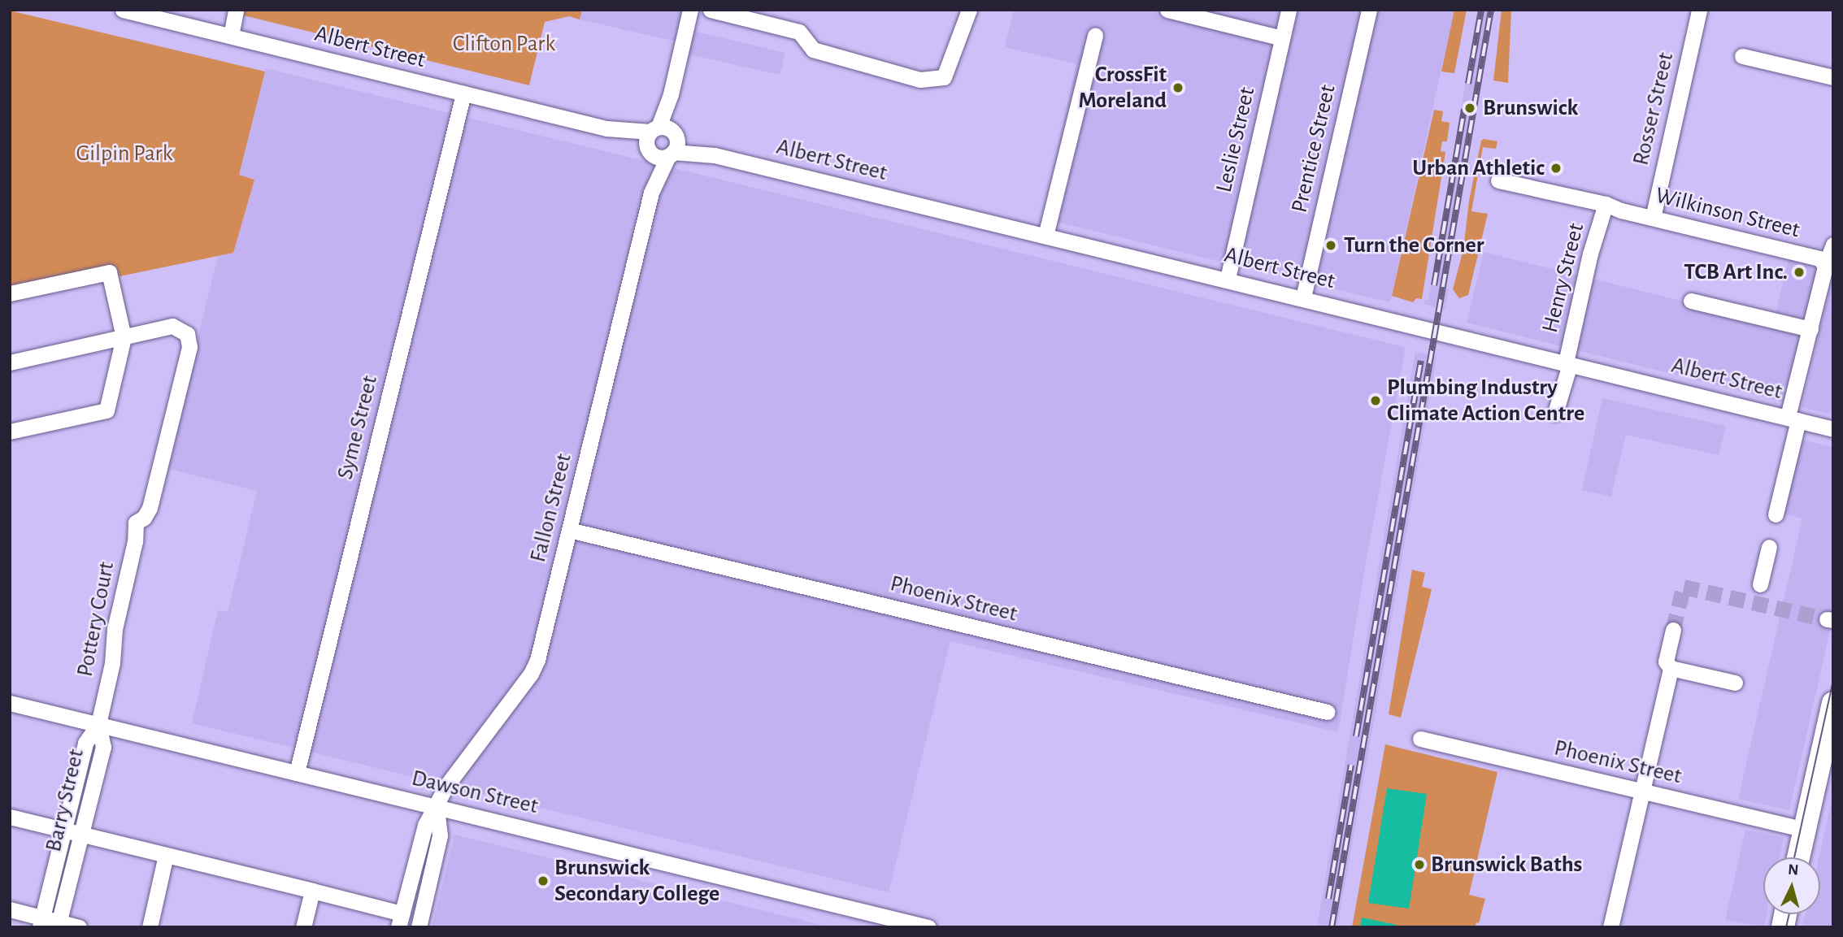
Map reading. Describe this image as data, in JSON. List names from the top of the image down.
{
  "streets": {
    "street": [
      "Albert Street",
      "Rosser Street",
      "Leslie Street",
      "Prentice Street",
      "Wilkinson Street",
      "Henry Street",
      "Syme Street",
      "Fallon Street",
      "Phoenix Street",
      "Pottery Court",
      "Dawson Street",
      "Barry Street"
    ]
  },
  "crossings": [
    ["Albert Street", "Leslie Street"],
    ["Albert Street", "Prentice Street"],
    ["Albert Street", "Henry Street"],
    ["Albert Street", "Syme Street"],
    ["Albert Street", "Fallon Street"],
    ["Rosser Street", "Wilkinson Street"],
    ["Wilkinson Street", "Henry Street"],
    ["Syme Street", "Dawson Street"],
    ["Fallon Street", "Phoenix Street"],
    ["Fallon Street", "Dawson Street"],
    ["Pottery Court", "Dawson Street"],
    ["Pottery Court", "Barry Street"],
    ["Dawson Street", "Barry Street"]
  ],
  "parks": ["Clifton Park", "Gilpin Park"],
  "places": [
    "CrossFit Moreland",
    "Brunswick",
    "Urban Athletic",
    "Turn the Corner",
    "TCB Art Inc.",
    "Plumbing Industry Climate Action Centre",
    "Brunswick Baths",
    "Brunswick Secondary College"
  ],
  "north": "top"
}
